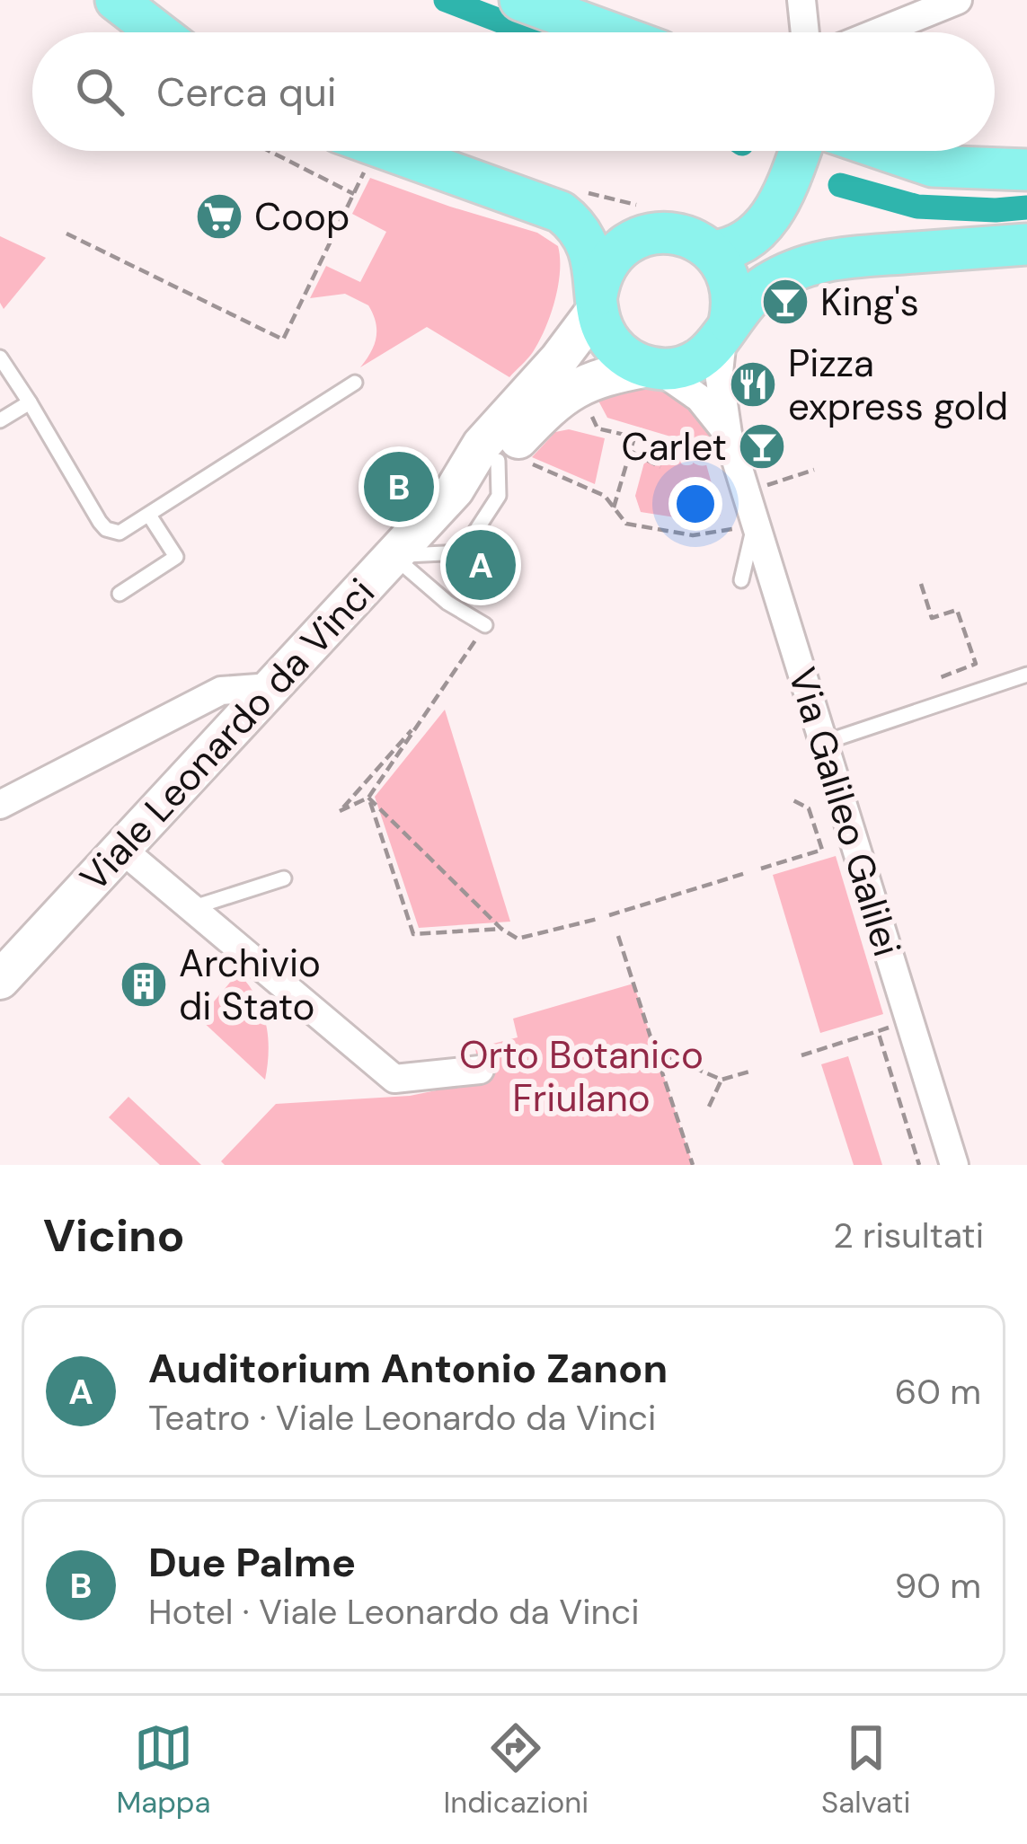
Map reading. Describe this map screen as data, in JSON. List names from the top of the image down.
{
  "streets": {
    "main road": ["Viale Leonardo da Vinci"],
    "street": ["Via Galileo Galilei"]
  },
  "parks": ["Orto Botanico Friulano"],
  "places": {
    "supermarket": ["Coop"],
    "bar": ["King's", "Carlet"],
    "restaurant": ["Pizza express gold"],
    "building": ["Archivio di Stato"]
  },
  "page": {
    "search": "Cerca qui",
    "pins": ["B", "A"],
    "heading": ["Vicino", "2 risultati"],
    "list": [
      {
        "mark": "A",
        "name": "Auditorium Antonio Zanon",
        "note": "Teatro · Viale Leonardo da Vinci",
        "value": "60 m"
      },
      {
        "mark": "B",
        "name": "Due Palme",
        "note": "Hotel · Viale Leonardo da Vinci",
        "value": "90 m"
      }
    ],
    "nav": ["Mappa", "Indicazioni", "Salvati"]
  }
}
